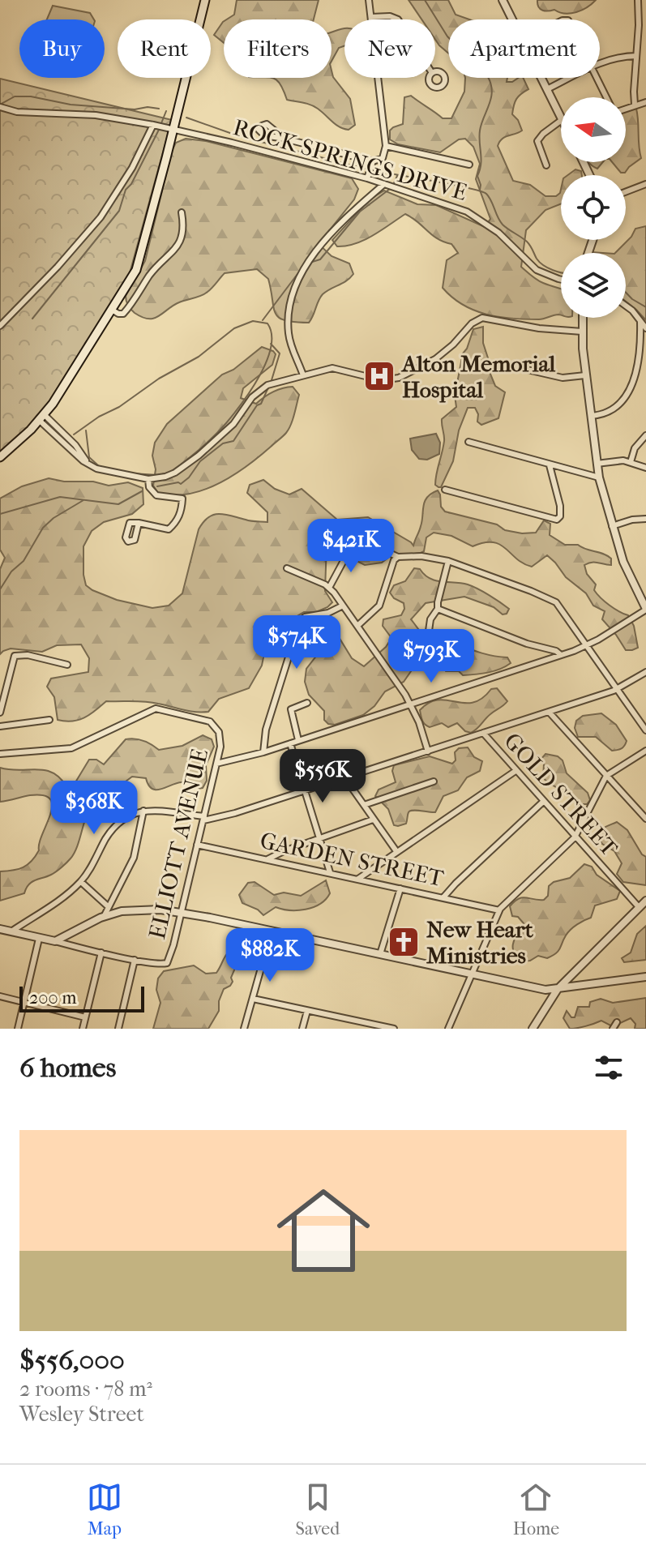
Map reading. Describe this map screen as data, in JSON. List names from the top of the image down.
{
  "streets": {
    "street": [
      "ROCK SPRINGS DRIVE",
      "GOLD STREET",
      "ELLIOTT AVENUE",
      "GARDEN STREET"
    ]
  },
  "crossings": [
    ["ELLIOTT AVENUE", "GARDEN STREET"]
  ],
  "places": {
    "hospital": ["Alton Memorial Hospital"],
    "church": ["New Heart Ministries"]
  },
  "scale_bar": "200 m",
  "north": "left",
  "page": {
    "chip": [
      "Buy",
      "Rent",
      "Filters",
      "New",
      "Apartment"
    ],
    "price": [
      "$421K",
      "$574K",
      "$793K",
      "$556K",
      "$368K",
      "$882K"
    ],
    "scale": "200 m",
    "heading": "6 homes",
    "list": [
      {
        "name": "$556,000",
        "note": "2 rooms · 78 m² · Wesley Street"
      }
    ],
    "tabs": ["Map", "Saved", "Home"]
  }
}
